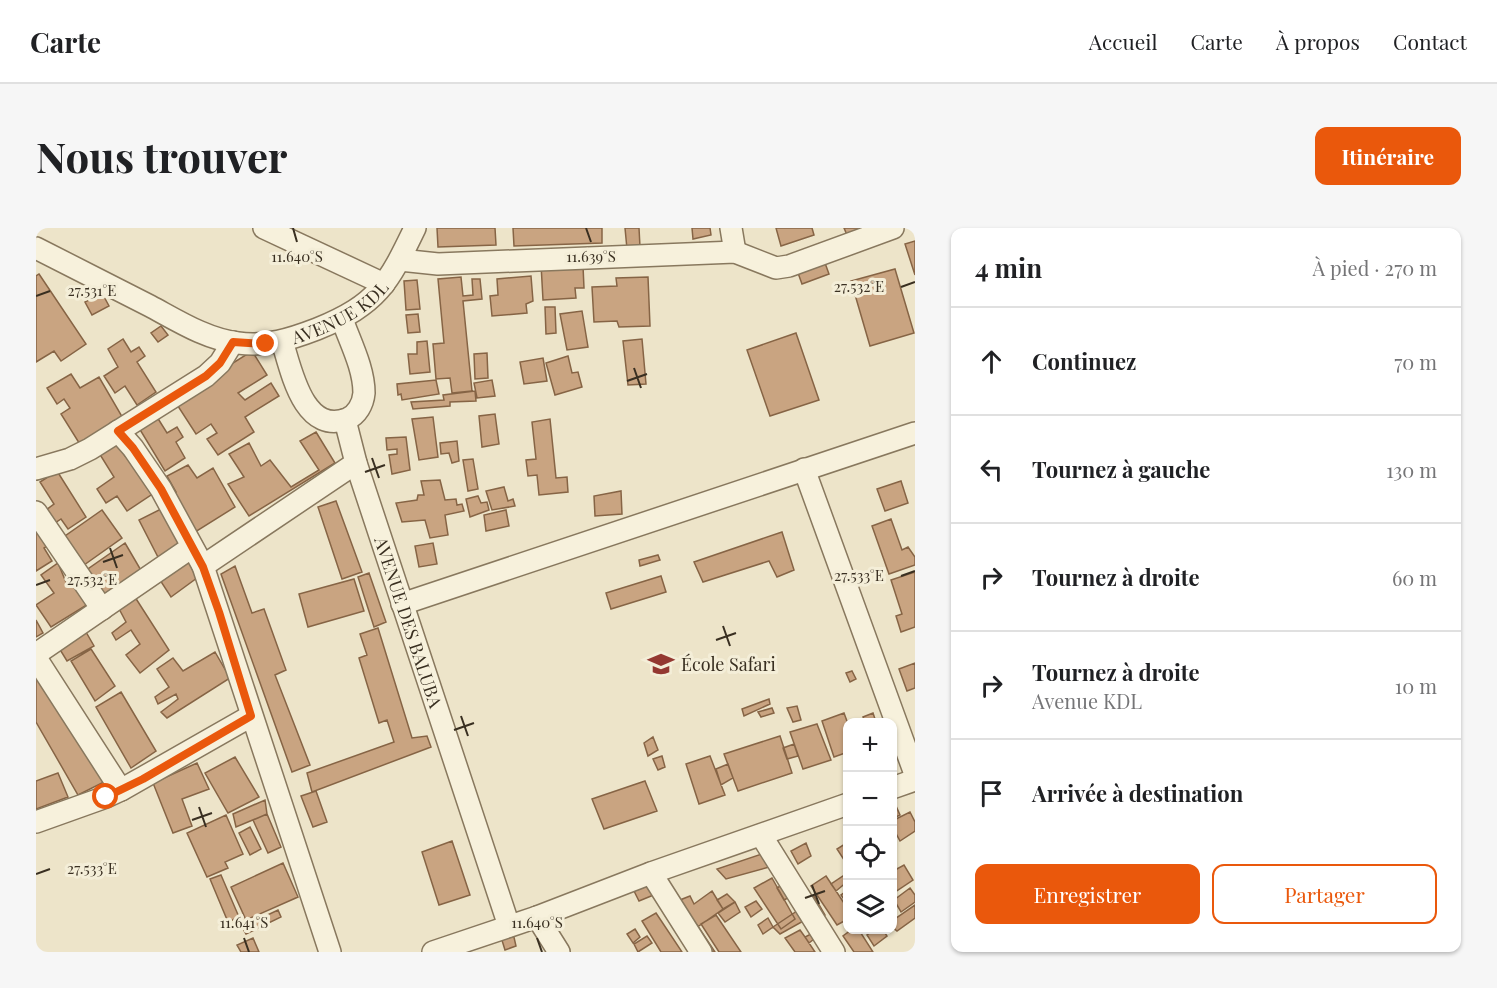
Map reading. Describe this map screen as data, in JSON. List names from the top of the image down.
{
  "streets": {
    "street": ["AVENUE KDL", "AVENUE DES BALUBA"]
  },
  "places": {
    "school or university": ["École Safari"]
  },
  "page": {
    "header": "Carte",
    "nav": [
      "Accueil",
      "Carte",
      "À propos",
      "Contact"
    ],
    "buttons": [
      "Itinéraire",
      ["Enregistrer", "Partager"]
    ],
    "title": "Nous trouver",
    "heading": ["4 min", "À pied · 270 m"],
    "list": [
      ["Continuez", "70 m"],
      ["Tournez à gauche", "130 m"],
      ["Tournez à droite", "60 m"],
      ["Tournez à droite", "Avenue KDL", "10 m"],
      "Arrivée à destination"
    ],
    "map_buttons": ["+", "−"]
  },
  "coordinates": [
    "11.640°S",
    "11.639°S",
    "27.532°E",
    "27.531°E",
    "27.533°E",
    "11.641°S"
  ]
}
